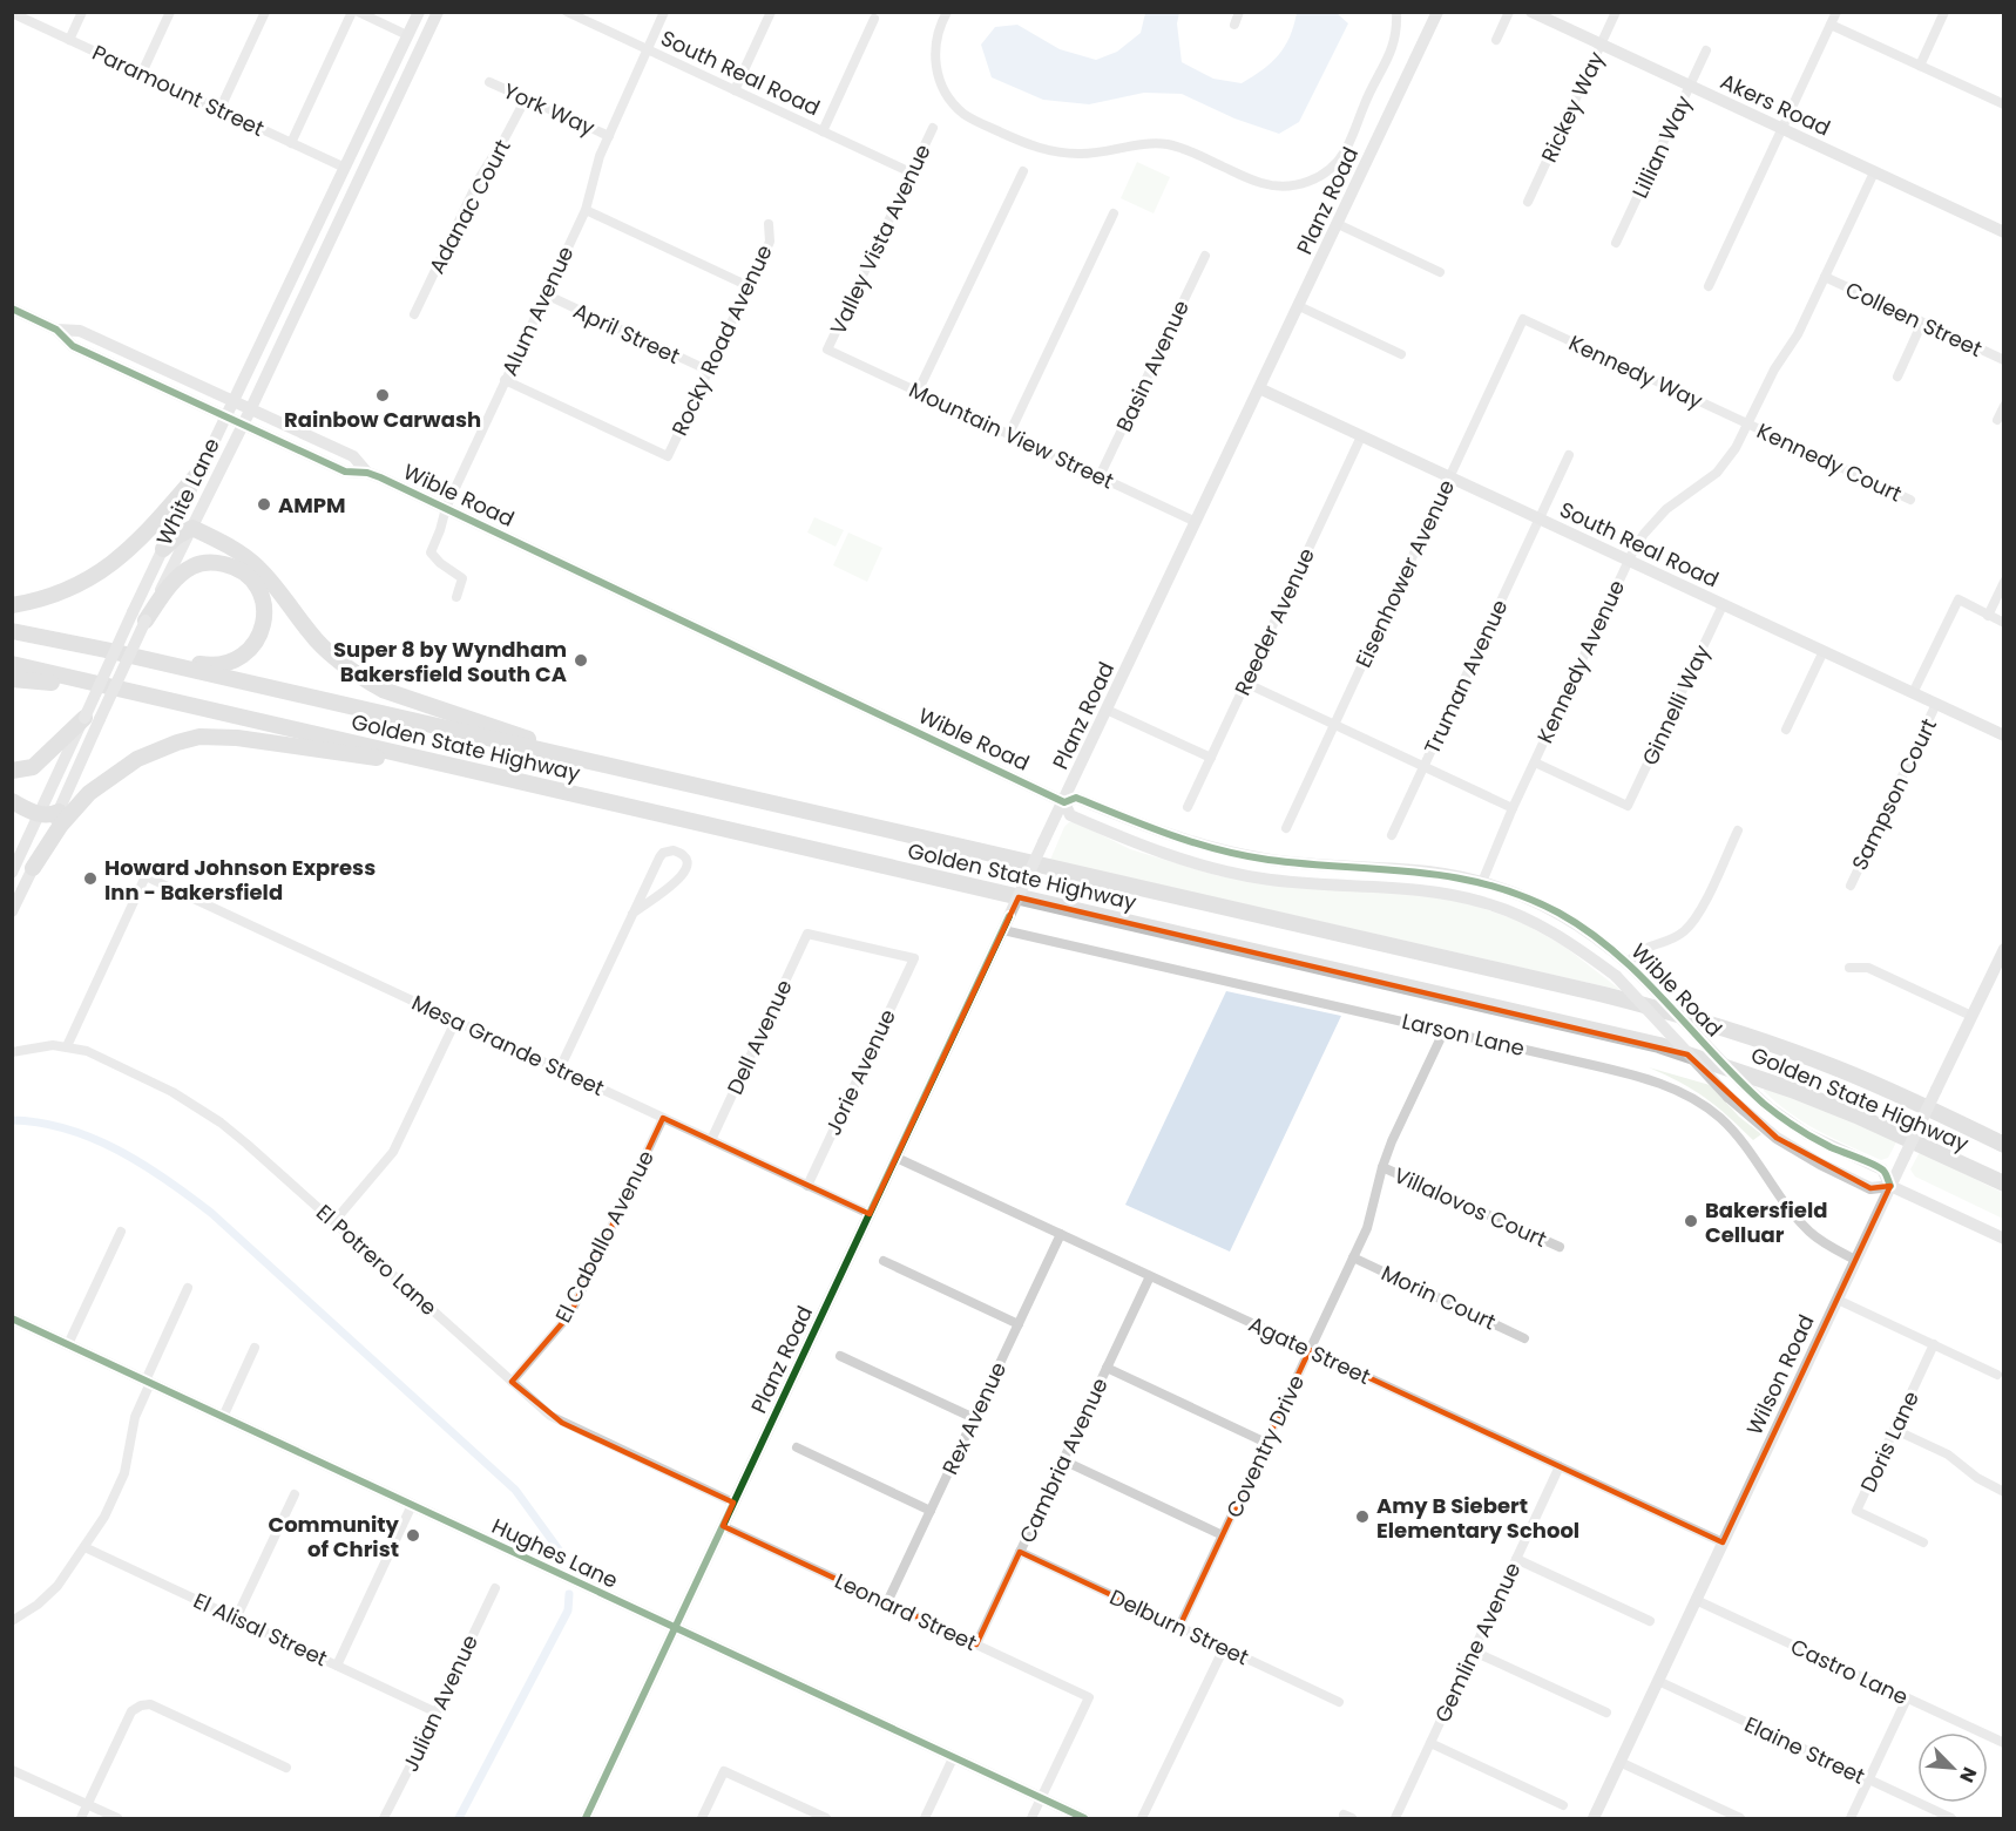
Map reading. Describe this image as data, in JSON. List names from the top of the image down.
{
  "streets": {
    "highway": ["Golden State Highway"],
    "street": [
      "South Real Road",
      "Paramount Street",
      "Akers Road",
      "Rickey Way",
      "York Way",
      "Lillian Way",
      "Planz Road",
      "Adanac Court",
      "Valley Vista Avenue",
      "Alum Avenue",
      "Colleen Street",
      "April Street",
      "Rocky Road Avenue",
      "Basin Avenue",
      "Kennedy Way",
      "Mountain View Street",
      "Kennedy Court",
      "White Lane",
      "Wible Road",
      "Eisenhower Avenue",
      "Reeder Avenue",
      "Kennedy Avenue",
      "Truman Avenue",
      "Ginnelli Way",
      "Sampson Court",
      "Larson Lane",
      "Dell Avenue",
      "Mesa Grande Street",
      "Jorie Avenue",
      "Villalovos Court",
      "El Caballo Avenue",
      "El Potrero Lane",
      "Morin Court",
      "Agate Street",
      "Wilson Road",
      "Rex Avenue",
      "Doris Lane",
      "Coventry Drive",
      "Cambria Avenue",
      "Hughes Lane",
      "Leonard Street",
      "Delburn Street",
      "El Alisal Street",
      "Gemline Avenue",
      "Castro Lane",
      "Julian Avenue",
      "Elaine Street"
    ]
  },
  "crossings": [
    ["South Real Road", "Planz Road"],
    ["South Real Road", "Valley Vista Avenue"],
    ["South Real Road", "Alum Avenue"],
    ["South Real Road", "Eisenhower Avenue"],
    ["South Real Road", "Reeder Avenue"],
    ["South Real Road", "Kennedy Avenue"],
    ["South Real Road", "Truman Avenue"],
    ["South Real Road", "Ginnelli Way"],
    ["South Real Road", "Sampson Court"],
    ["Paramount Street", "White Lane"],
    ["Akers Road", "Rickey Way"],
    ["Akers Road", "Lillian Way"],
    ["Akers Road", "Kennedy Avenue"],
    ["York Way", "Adanac Court"],
    ["York Way", "Alum Avenue"],
    ["Planz Road", "Mountain View Street"],
    ["Planz Road", "Wible Road"],
    ["Planz Road", "Larson Lane"],
    ["Planz Road", "Mesa Grande Street"],
    ["Planz Road", "El Potrero Lane"],
    ["Planz Road", "Agate Street"],
    ["Planz Road", "Hughes Lane"],
    ["Planz Road", "Leonard Street"],
    ["Valley Vista Avenue", "Mountain View Street"],
    ["Alum Avenue", "April Street"],
    ["Alum Avenue", "Rocky Road Avenue"],
    ["Alum Avenue", "Wible Road"],
    ["Colleen Street", "Kennedy Avenue"],
    ["April Street", "Rocky Road Avenue"],
    ["Basin Avenue", "Mountain View Street"],
    ["Kennedy Way", "Kennedy Court"],
    ["Kennedy Way", "Eisenhower Avenue"],
    ["Kennedy Way", "Kennedy Avenue"],
    ["Kennedy Court", "Kennedy Avenue"],
    ["White Lane", "Wible Road"],
    ["Wible Road", "Kennedy Avenue"],
    ["Wible Road", "Wilson Road"],
    ["Kennedy Avenue", "Ginnelli Way"],
    ["Larson Lane", "Wilson Road"],
    ["Larson Lane", "Coventry Drive"],
    ["Dell Avenue", "Mesa Grande Street"],
    ["Dell Avenue", "Jorie Avenue"],
    ["Mesa Grande Street", "Jorie Avenue"],
    ["Mesa Grande Street", "El Caballo Avenue"],
    ["Mesa Grande Street", "El Potrero Lane"],
    ["Villalovos Court", "Coventry Drive"],
    ["El Caballo Avenue", "El Potrero Lane"],
    ["Morin Court", "Coventry Drive"],
    ["Agate Street", "Wilson Road"],
    ["Agate Street", "Rex Avenue"],
    ["Agate Street", "Coventry Drive"],
    ["Agate Street", "Cambria Avenue"],
    ["Agate Street", "Gemline Avenue"],
    ["Wilson Road", "Castro Lane"],
    ["Wilson Road", "Elaine Street"],
    ["Rex Avenue", "Leonard Street"],
    ["Coventry Drive", "Delburn Street"],
    ["Cambria Avenue", "Leonard Street"],
    ["Cambria Avenue", "Delburn Street"],
    ["Hughes Lane", "Leonard Street"],
    ["El Alisal Street", "Julian Avenue"]
  ],
  "places": [
    "Rainbow Carwash",
    "AMPM",
    "Super 8 by Wyndham Bakersfield South CA",
    "Howard Johnson Express Inn - Bakersfield",
    "Bakersfield Celluar",
    "Amy B Siebert Elementary School",
    "Community of Christ"
  ],
  "north": "bottom right"
}
